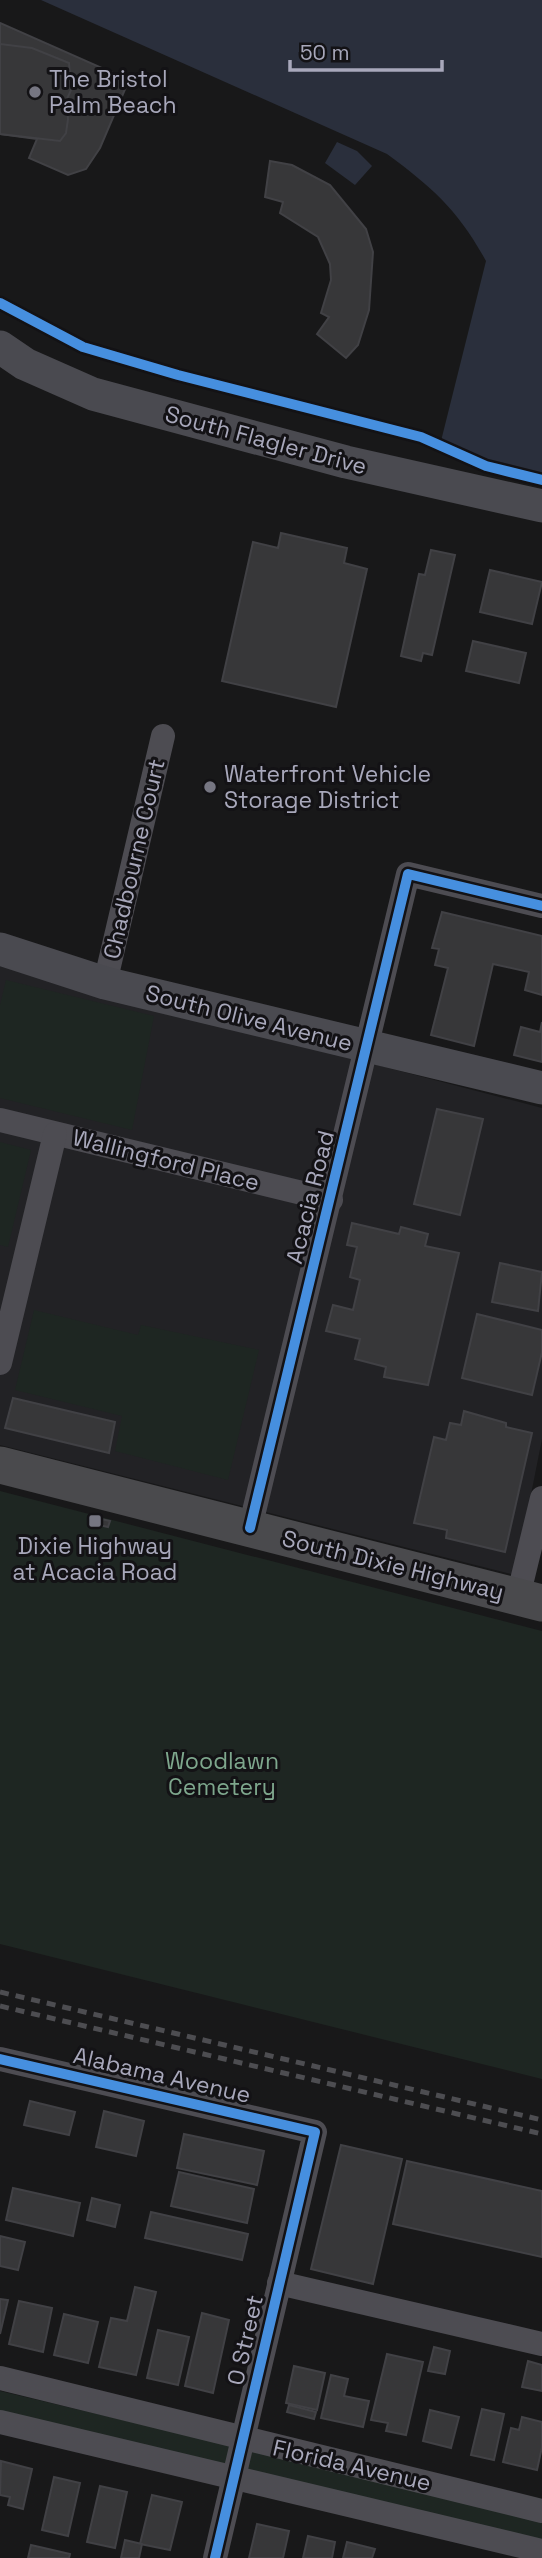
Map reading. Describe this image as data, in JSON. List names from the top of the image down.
{
  "streets": {
    "main road": ["South Dixie Highway"],
    "street": [
      "South Flagler Drive",
      "Chadbourne Court",
      "South Olive Avenue",
      "Wallingford Place",
      "Acacia Road",
      "Alabama Avenue",
      "O Street",
      "Florida Avenue"
    ]
  },
  "crossings": [
    ["Chadbourne Court", "South Olive Avenue"],
    ["South Olive Avenue", "Acacia Road"],
    ["Wallingford Place", "Acacia Road"],
    ["Acacia Road", "South Dixie Highway"],
    ["Alabama Avenue", "O Street"],
    ["O Street", "Florida Avenue"]
  ],
  "parks": ["Woodlawn Cemetery"],
  "places": {
    "other": ["The Bristol Palm Beach", "Waterfront Vehicle Storage District"],
    "transit": ["Dixie Highway at Acacia Road"]
  },
  "scale_bar": "50 m"
}
